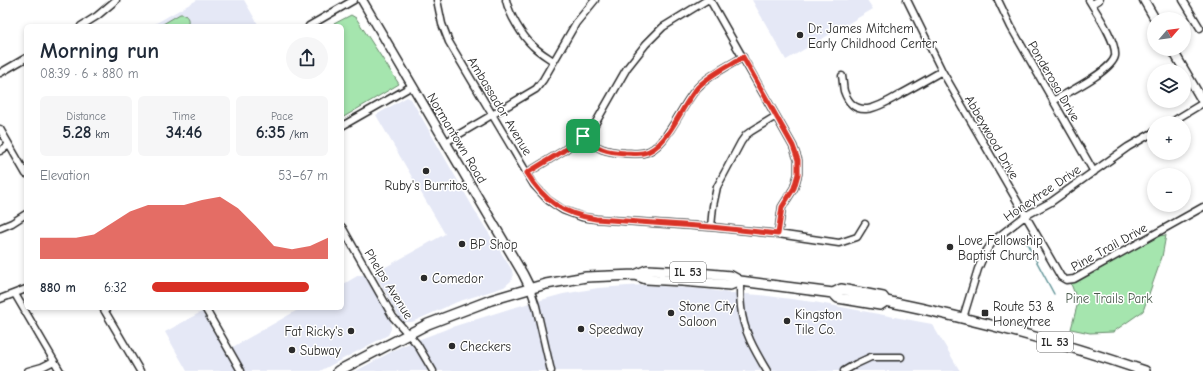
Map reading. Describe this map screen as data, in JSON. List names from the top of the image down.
{
  "streets": {
    "main road": ["Normantown Road", "IL 53"],
    "street": [
      "Ponderosa Drive",
      "Ambassador Avenue",
      "Abbeywood Drive",
      "Honeytree Drive",
      "Pine Trail Drive",
      "Phelps Avenue"
    ]
  },
  "crossings": [
    ["Ponderosa Drive", "Honeytree Drive"],
    ["Abbeywood Drive", "Honeytree Drive"],
    ["Abbeywood Drive", "Pine Trail Drive"],
    ["Normantown Road", "IL 53"],
    ["Honeytree Drive", "IL 53"],
    ["IL 53", "Phelps Avenue"]
  ],
  "parks": ["Pine Trails Park"],
  "places": {
    "other": [
      "Dr. James Mitchem Early Childhood Center",
      "Ruby's Burritos",
      "BP Shop",
      "Love Fellowship Baptist Church",
      "Comedor",
      "Stone City Saloon",
      "Kingston Tile Co.",
      "Speedway",
      "Fat Ricky's",
      "Checkers",
      "Subway"
    ],
    "transit": ["Route 53 & Honeytree"]
  },
  "north": "top right",
  "page": {
    "map_buttons": ["+", "−"],
    "heading": ["Morning run", "08:39 · 6 × 880 m"],
    "stats": [
      ["Distance", "5.28 km"],
      ["Time", "34:46"],
      ["Pace", "6:35 /km"]
    ],
    "chart": ["Elevation", "53–67 m"],
    "list": [
      {
        "name": "880 m",
        "note": "6:32"
      }
    ]
  }
}
